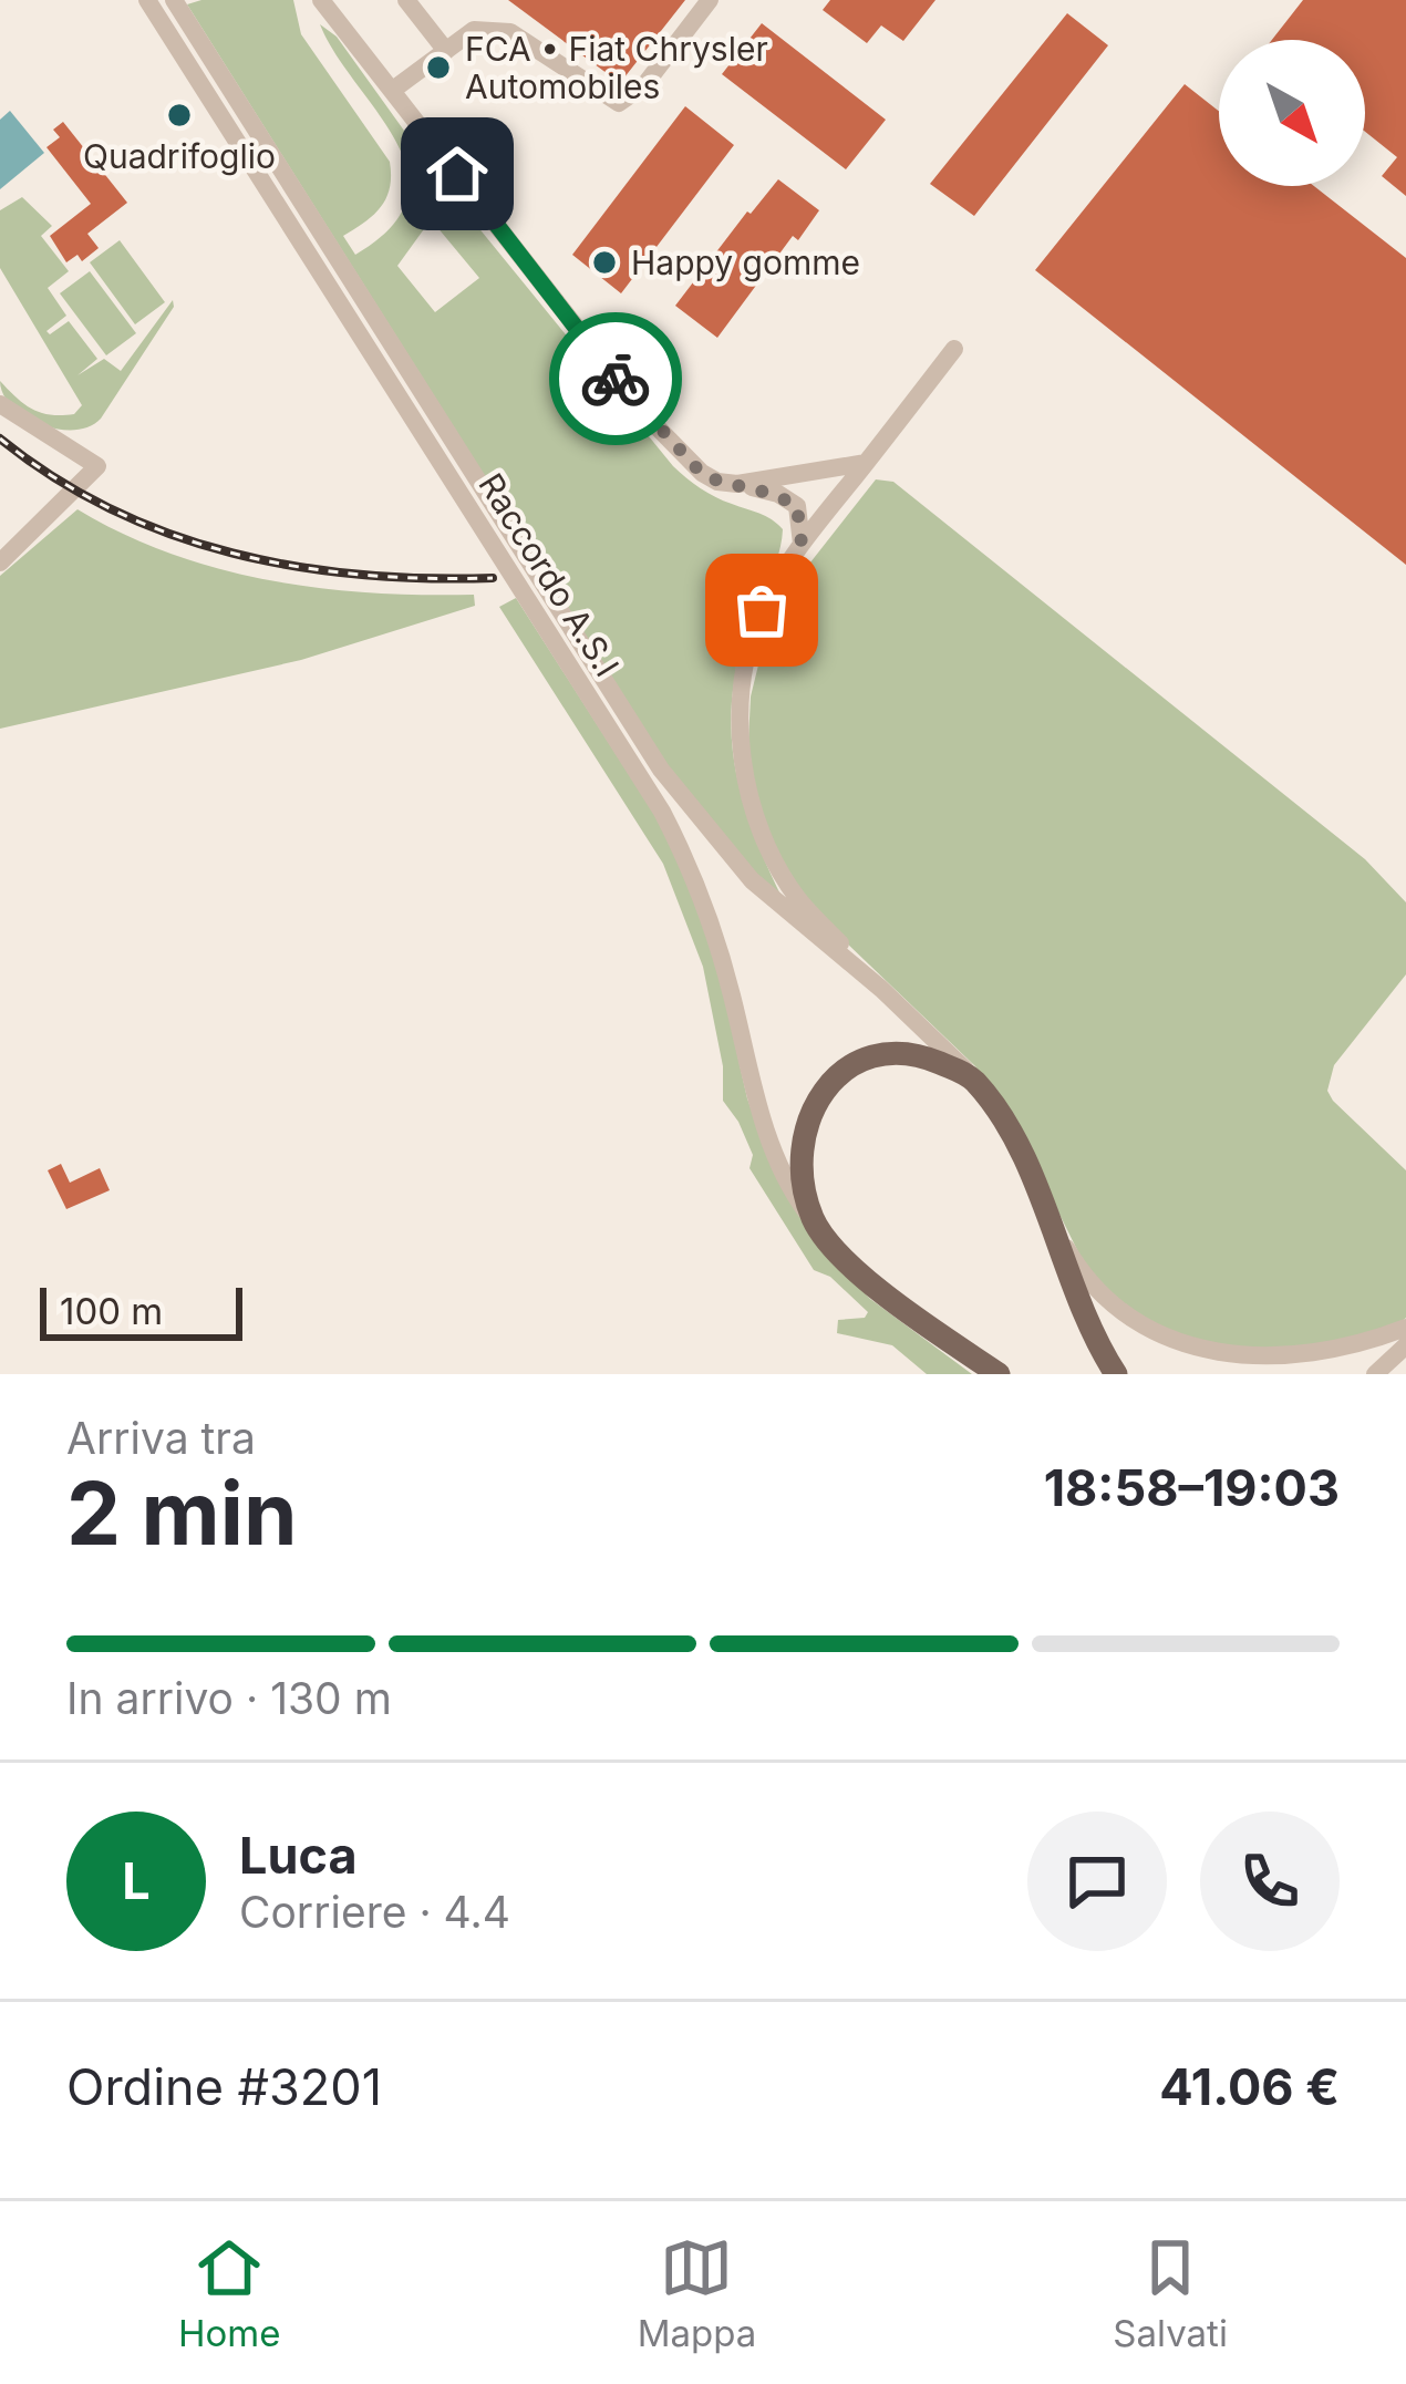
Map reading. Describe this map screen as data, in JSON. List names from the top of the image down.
{
  "streets": {
    "street": ["Raccordo A.S.I"]
  },
  "places": ["FCA • Fiat Chrysler Automobiles", "Quadrifoglio", "Happy gomme"],
  "scale_bar": "100 m",
  "north": "bottom right",
  "page": {
    "scale": "100 m",
    "heading": ["2 min", "Arriva tra", "18:58–19:03"],
    "panel": [
      "Luca",
      "Corriere · 4.4",
      "Ordine #3201",
      "41.06 €"
    ],
    "bar": "In arrivo · 130 m",
    "round": "L",
    "tabs": ["Home", "Mappa", "Salvati"]
  }
}
